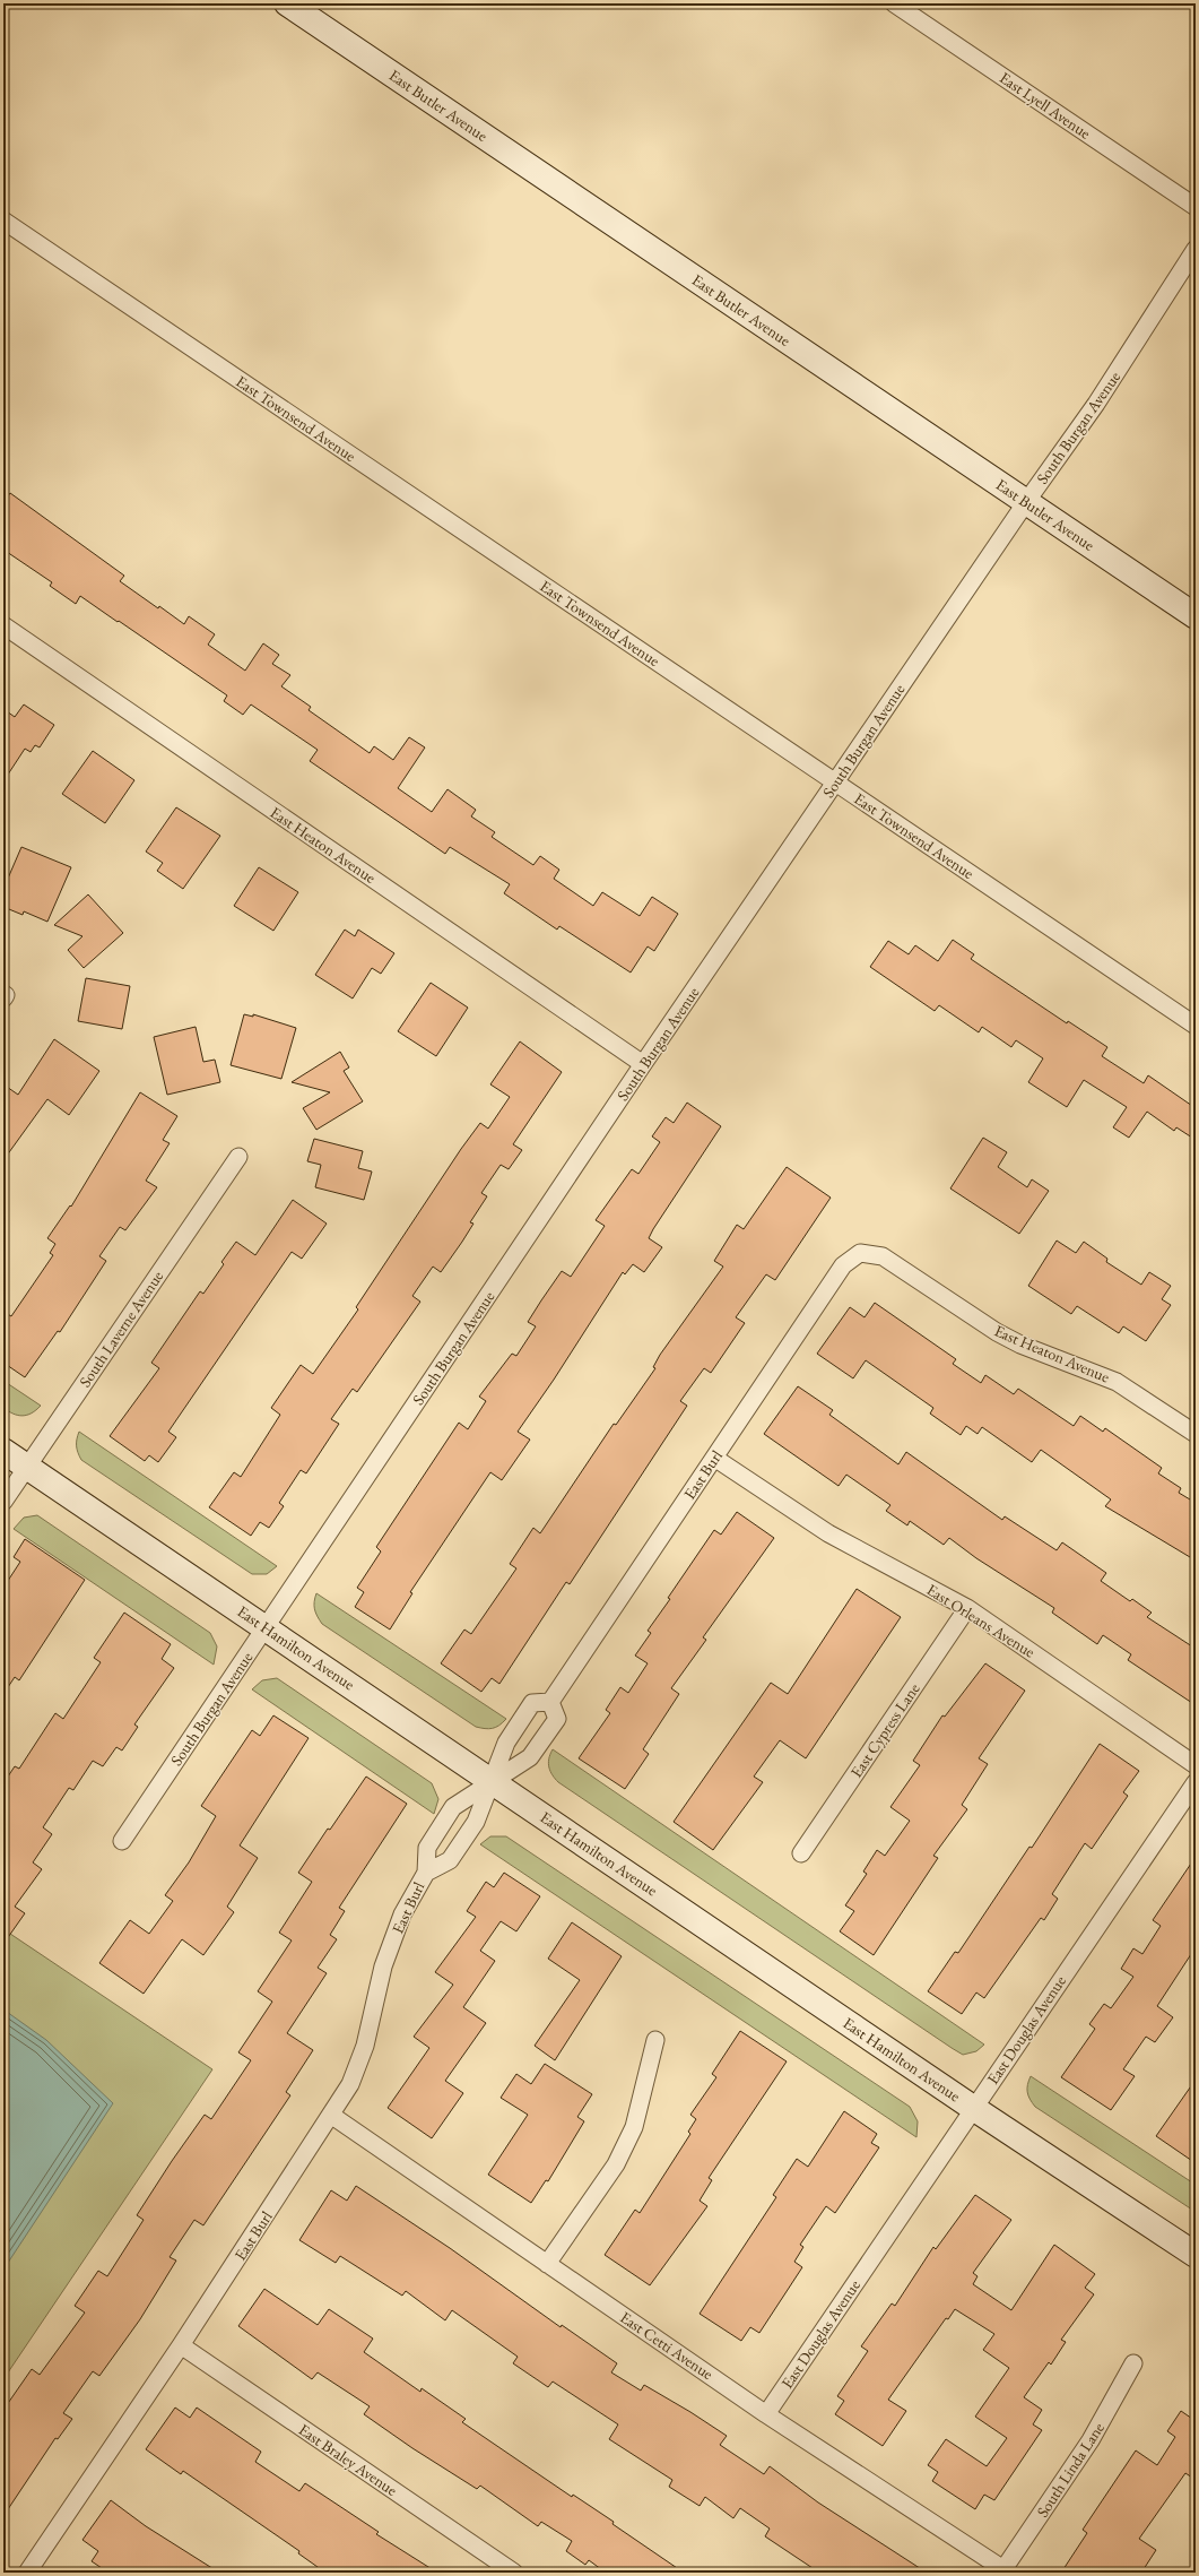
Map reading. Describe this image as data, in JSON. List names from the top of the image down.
{
  "streets": {
    "street": [
      "East Butler Avenue",
      "East Lyell Avenue",
      "East Townsend Avenue",
      "South Burgan Avenue",
      "East Heaton Avenue",
      "South Laverne Avenue",
      "East Burl",
      "East Orleans Avenue",
      "East Hamilton Avenue",
      "East Cypress Lane",
      "East Douglas Avenue",
      "East Cetti Avenue",
      "East Braley Avenue",
      "South Linda Lane"
    ]
  },
  "crossings": [
    ["East Butler Avenue", "South Burgan Avenue"],
    ["East Townsend Avenue", "South Burgan Avenue"],
    ["South Burgan Avenue", "East Heaton Avenue"],
    ["South Burgan Avenue", "East Hamilton Avenue"],
    ["East Heaton Avenue", "East Burl"],
    ["South Laverne Avenue", "East Hamilton Avenue"],
    ["East Burl", "East Orleans Avenue"],
    ["East Burl", "East Hamilton Avenue"],
    ["East Burl", "East Cetti Avenue"],
    ["East Burl", "East Braley Avenue"],
    ["East Orleans Avenue", "East Cypress Lane"],
    ["East Hamilton Avenue", "East Douglas Avenue"],
    ["East Douglas Avenue", "East Cetti Avenue"],
    ["East Cetti Avenue", "South Linda Lane"]
  ]
}
